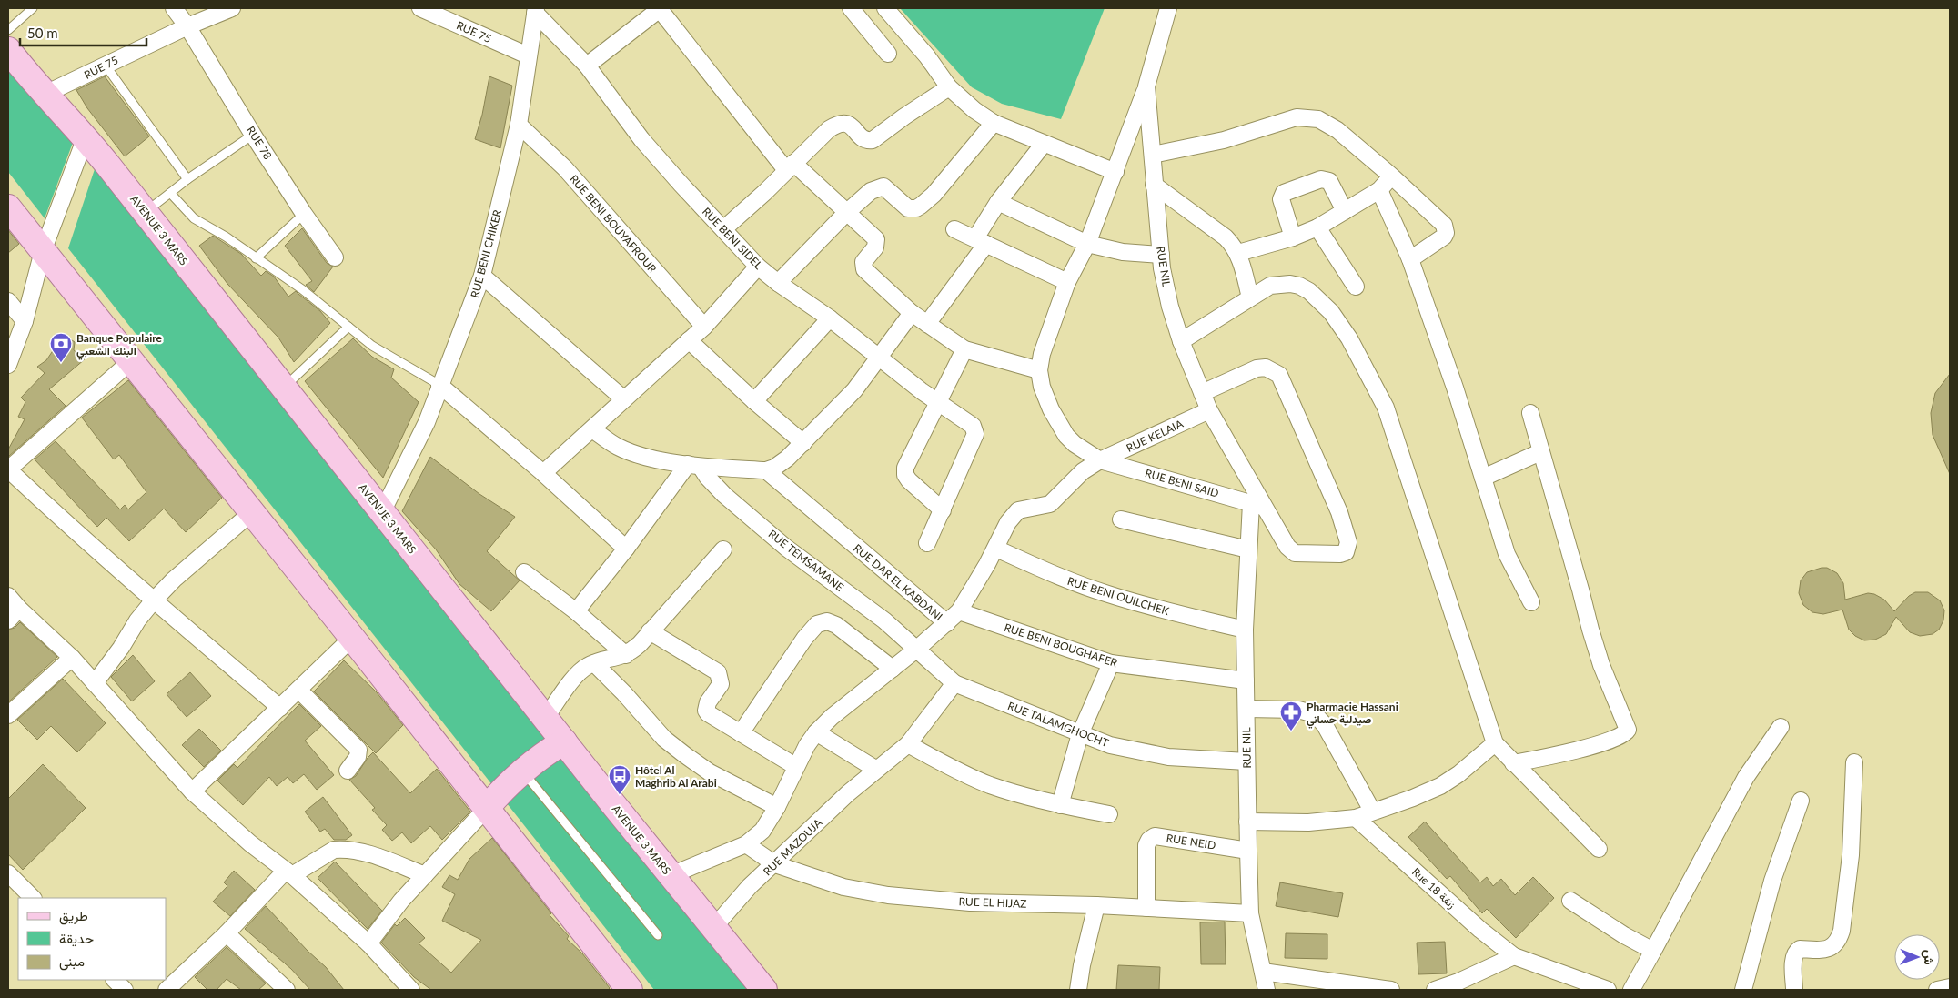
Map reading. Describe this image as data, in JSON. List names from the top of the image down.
{
  "streets": {
    "main road": ["AVENUE 3 MARS"],
    "street": [
      "RUE 75",
      "RUE 78",
      "RUE BENI BOUYAFROUR",
      "RUE BENI SIDEL",
      "RUE BENI CHIKER",
      "RUE NIL",
      "RUE KELAIA",
      "RUE BENI SAID",
      "RUE TEMSAMANE",
      "RUE DAR EL KABDANI",
      "RUE BENI OUILCHEK",
      "RUE BENI BOUGHAFER",
      "RUE TALAMGHOCHT",
      "RUE NEID",
      "RUE MAZOUJA",
      "Rue 18 زنقة",
      "RUE EL HIJAZ"
    ]
  },
  "crossings": [
    ["RUE 75", "RUE 78"],
    ["RUE 75", "AVENUE 3 MARS"],
    ["RUE 75", "RUE BENI CHIKER"],
    ["RUE BENI BOUYAFROUR", "RUE BENI CHIKER"],
    ["AVENUE 3 MARS", "RUE BENI CHIKER"],
    ["AVENUE 3 MARS", "RUE KELAIA"],
    ["AVENUE 3 MARS", "RUE MAZOUJA"],
    ["RUE BENI SIDEL", "RUE BENI CHIKER"],
    ["RUE NIL", "RUE KELAIA"],
    ["RUE NIL", "RUE BENI SAID"],
    ["RUE NIL", "RUE BENI OUILCHEK"],
    ["RUE NIL", "RUE BENI BOUGHAFER"],
    ["RUE NIL", "RUE TALAMGHOCHT"],
    ["RUE NIL", "RUE NEID"],
    ["RUE NIL", "RUE EL HIJAZ"],
    ["RUE KELAIA", "RUE BENI SAID"],
    ["RUE KELAIA", "RUE TEMSAMANE"],
    ["RUE KELAIA", "RUE DAR EL KABDANI"],
    ["RUE KELAIA", "RUE BENI OUILCHEK"],
    ["RUE KELAIA", "RUE BENI BOUGHAFER"],
    ["RUE KELAIA", "RUE EL HIJAZ"],
    ["RUE TEMSAMANE", "RUE TALAMGHOCHT"],
    ["RUE TEMSAMANE", "RUE MAZOUJA"],
    ["RUE TALAMGHOCHT", "RUE MAZOUJA"],
    ["RUE NEID", "RUE EL HIJAZ"],
    ["RUE MAZOUJA", "RUE EL HIJAZ"]
  ],
  "places": {
    "bank": ["Banque Populaire البنك الشعبي"],
    "pharmacy": ["Pharmacie Hassani صيدلية حساني"],
    "bus stop": ["Hôtel Al Maghrib Al Arabi"]
  },
  "legend": ["طريق", "حديقة", "مبنى"],
  "scale_bar": "50 m",
  "north": "right"
}
